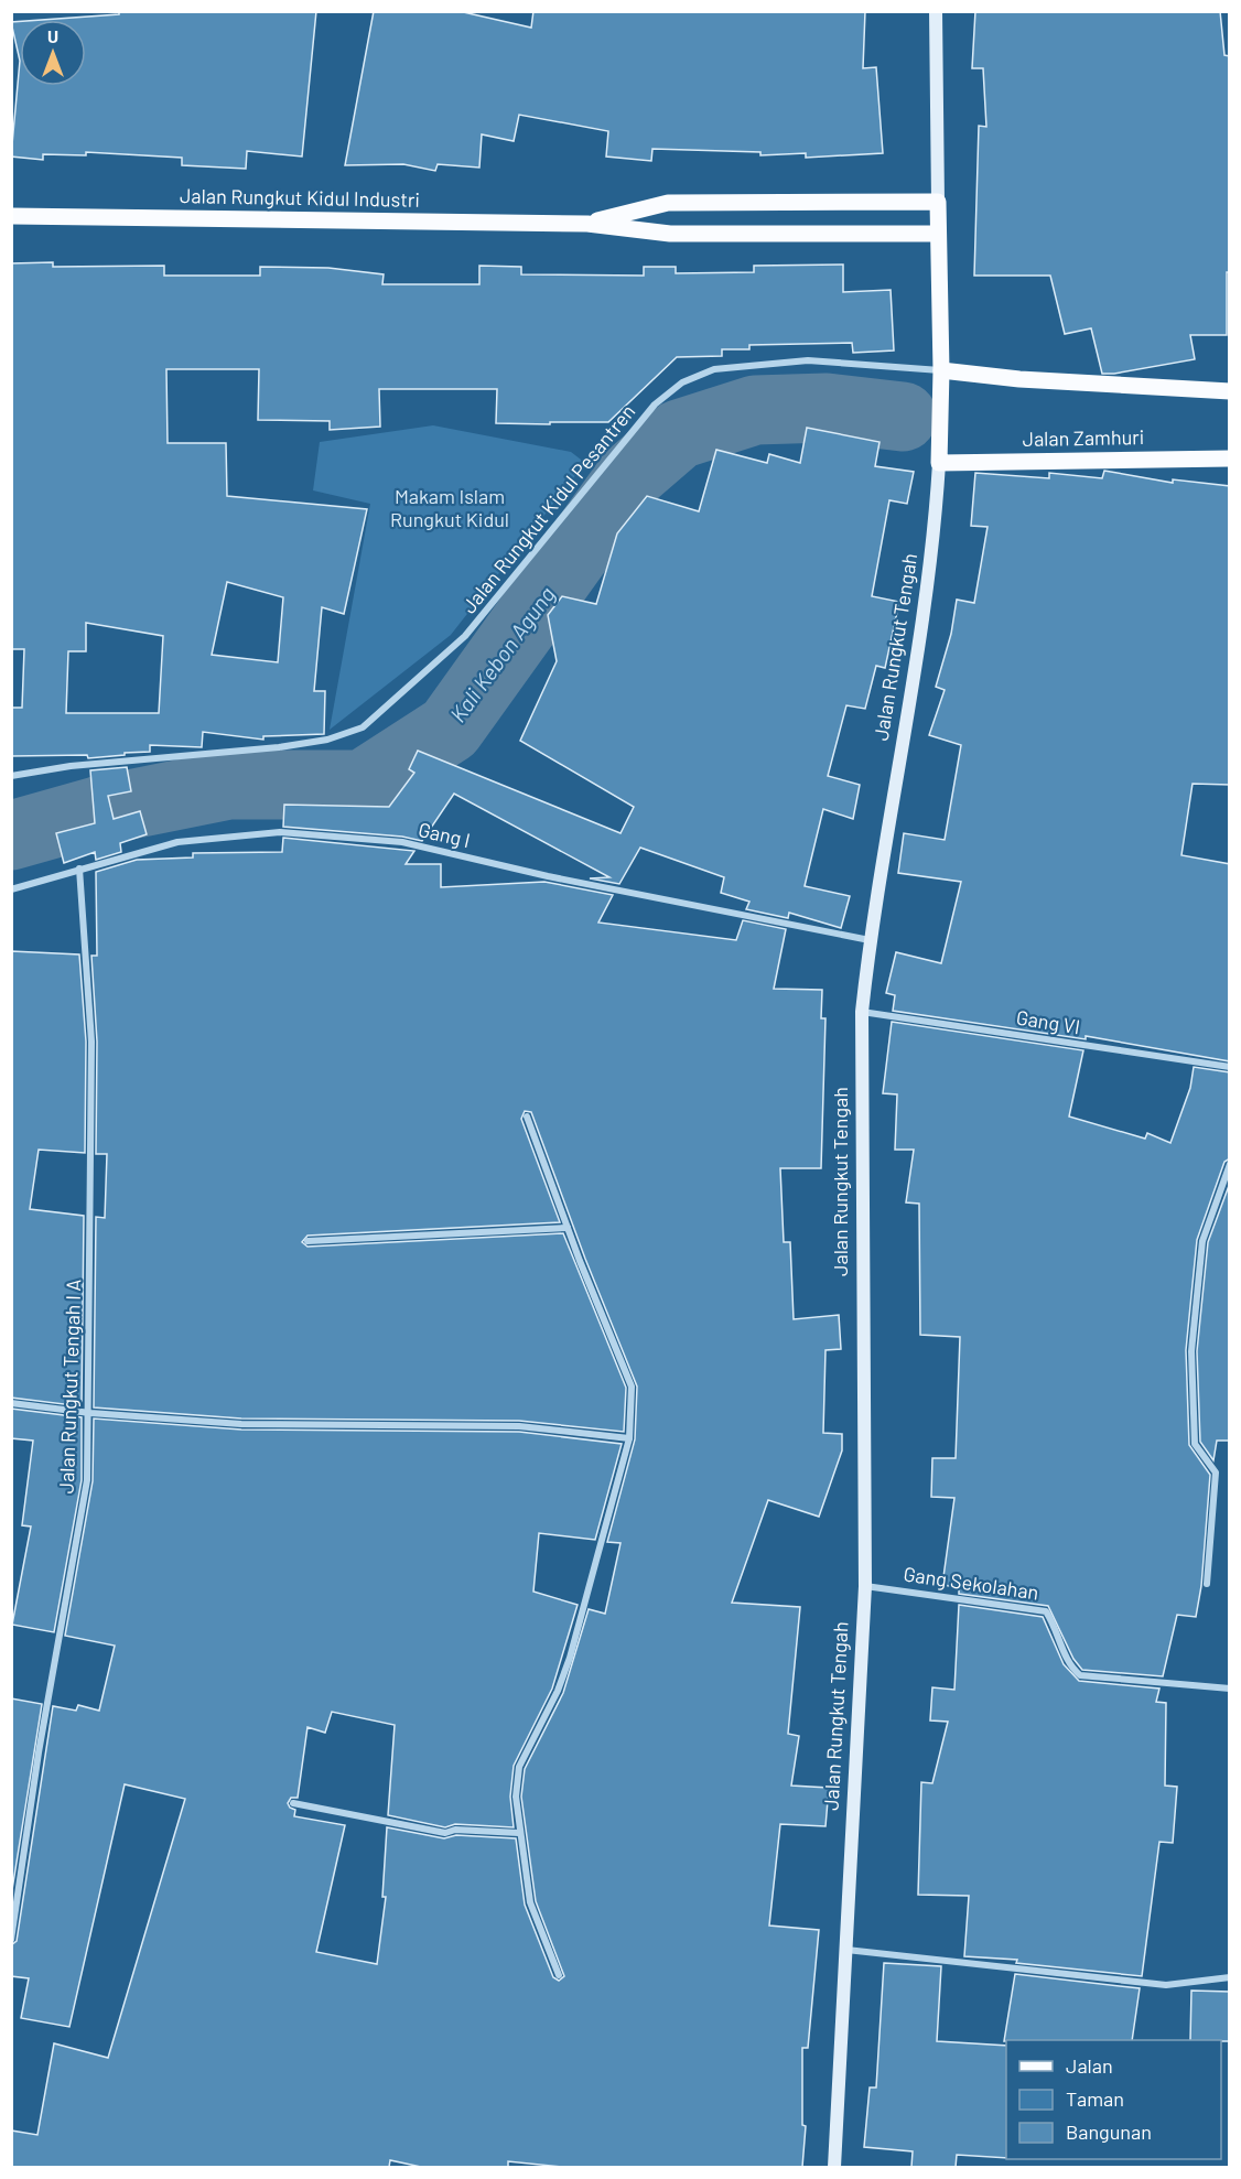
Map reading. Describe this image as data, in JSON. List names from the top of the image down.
{
  "streets": {
    "main road": ["Jalan Rungkut Kidul Industri", "Jalan Zamhuri", "Jalan Rungkut Tengah"],
    "street": [
      "Jalan Rungkut Kidul Pesantren",
      "Gang I",
      "Gang VI",
      "Jalan Rungkut Tengah I A",
      "Gang Sekolahan"
    ]
  },
  "crossings": [
    ["Jalan Rungkut Kidul Industri", "Jalan Rungkut Tengah"],
    ["Jalan Zamhuri", "Jalan Rungkut Tengah"],
    ["Jalan Rungkut Kidul Pesantren", "Jalan Rungkut Tengah"],
    ["Jalan Rungkut Tengah", "Gang I"],
    ["Jalan Rungkut Tengah", "Gang VI"],
    ["Jalan Rungkut Tengah", "Gang Sekolahan"],
    ["Gang I", "Jalan Rungkut Tengah I A"]
  ],
  "water": ["Kali Kebon Agung"],
  "parks": ["Makam Islam Rungkut Kidul"],
  "legend": ["Jalan", "Taman", "Bangunan"],
  "north": "top"
}
